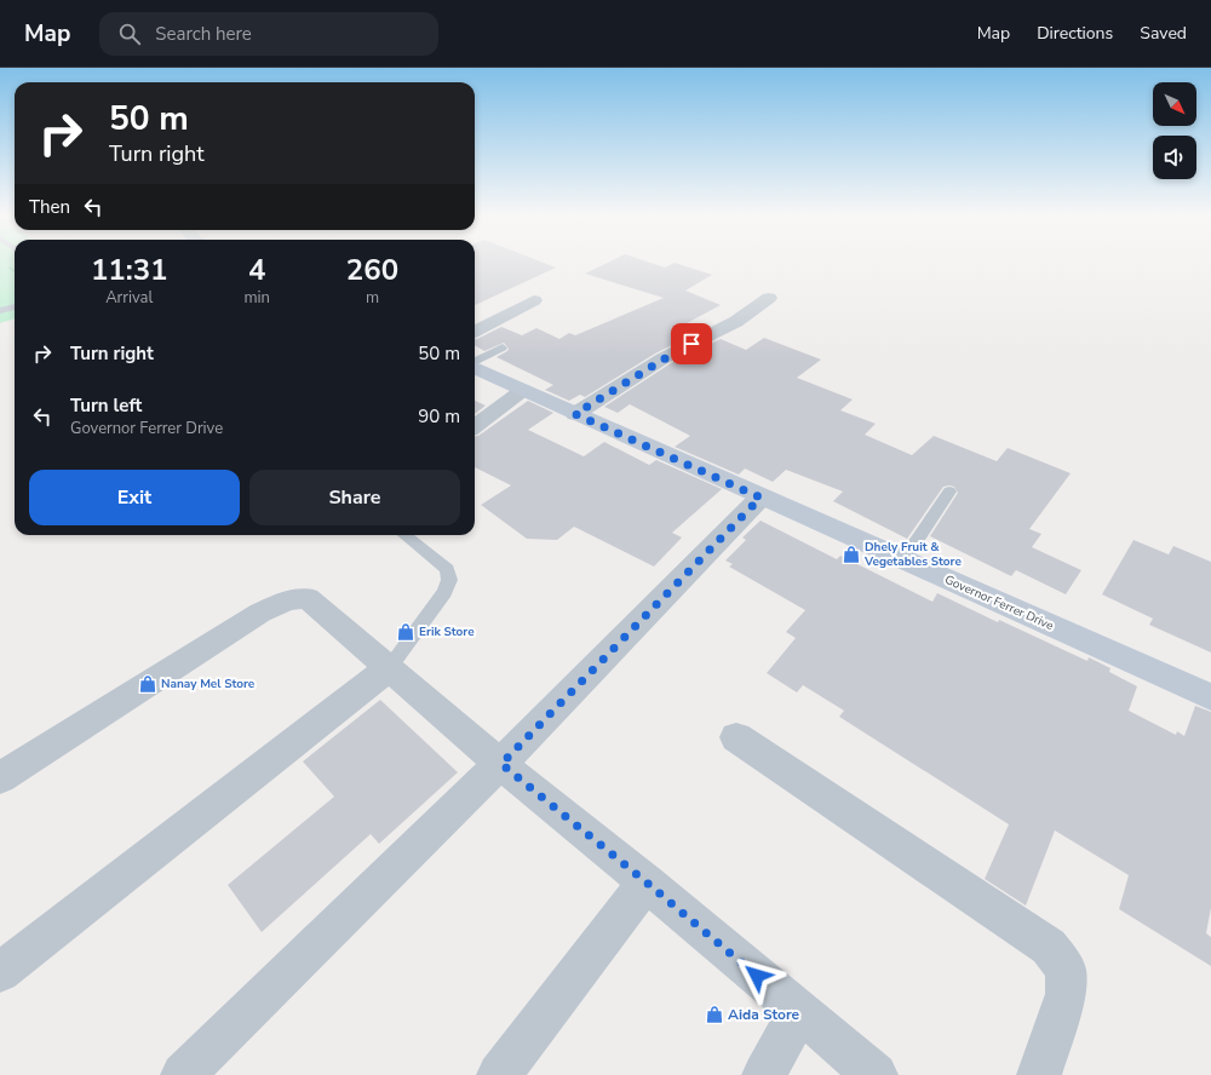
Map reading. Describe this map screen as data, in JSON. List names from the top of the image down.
{
  "streets": {
    "main road": ["Governor Ferrer Drive"]
  },
  "places": {
    "shop": [
      "Dhely Fruit & Vegetables Store",
      "Erik Store",
      "Nanay Mel Store",
      "Aida Store"
    ]
  },
  "north": "bottom right",
  "page": {
    "header": "Map",
    "search": "Search here",
    "nav": ["Map", "Directions", "Saved"],
    "turn": ["50 m", "Turn right"],
    "then": "Then",
    "eta": [
      "11:31",
      "Arrival",
      "4",
      "min",
      "260",
      "m"
    ],
    "list": [
      {
        "name": "Turn right",
        "value": "50 m"
      },
      {
        "name": "Turn left",
        "note": "Governor Ferrer Drive",
        "value": "90 m"
      }
    ],
    "buttons": ["Exit", "Share"]
  }
}
